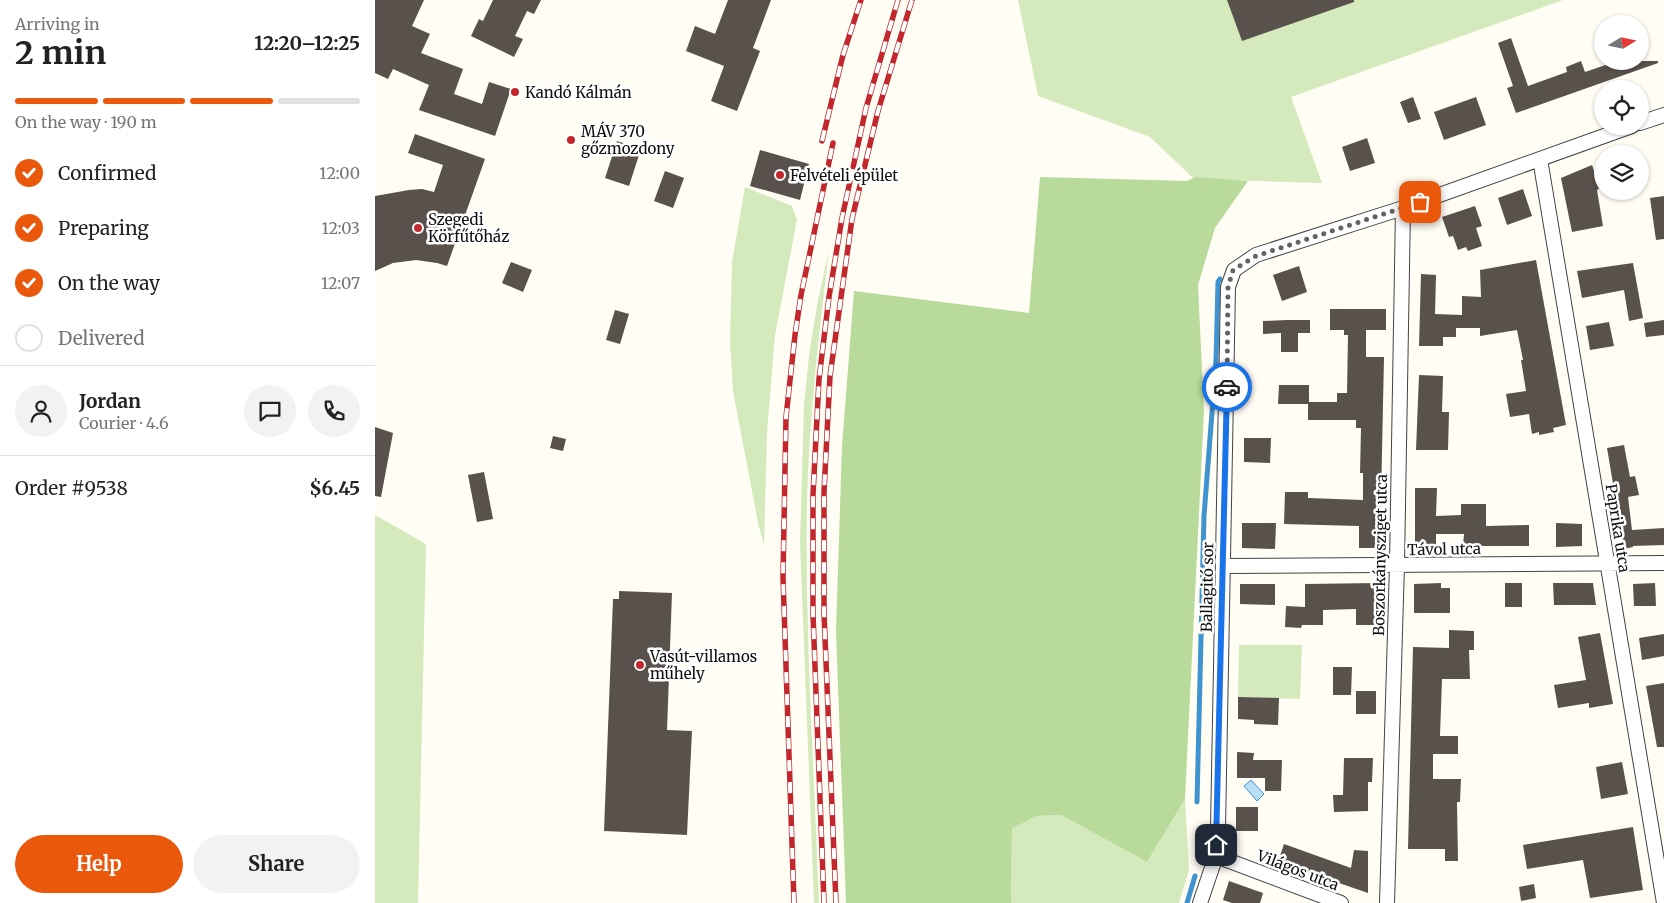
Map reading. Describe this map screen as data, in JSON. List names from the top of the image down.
{
  "streets": {
    "street": [
      "Paprika utca",
      "Távol utca",
      "Boszorkánysziget utca",
      "Ballagitó sor",
      "Világos utca"
    ]
  },
  "crossings": [
    ["Paprika utca", "Távol utca"],
    ["Távol utca", "Boszorkánysziget utca"],
    ["Távol utca", "Ballagitó sor"],
    ["Boszorkánysziget utca", "Ballagitó sor"],
    ["Ballagitó sor", "Világos utca"]
  ],
  "places": [
    "Kandó Kálmán",
    "MÁV 370 gőzmozdony",
    "Felvételi épület",
    "Szegedi Körfűtőház",
    "Vasút-villamos műhely"
  ],
  "north": "right",
  "page": {
    "heading": ["2 min", "Arriving in", "12:20–12:25"],
    "panel": [
      "Jordan",
      "Courier · 4.6",
      "Order #9538",
      "$6.45"
    ],
    "bar": "On the way · 190 m",
    "list": [
      ["Confirmed", "12:00"],
      ["Preparing", "12:03"],
      ["On the way", "12:07"],
      "Delivered"
    ],
    "buttons": ["Help", "Share"]
  }
}
